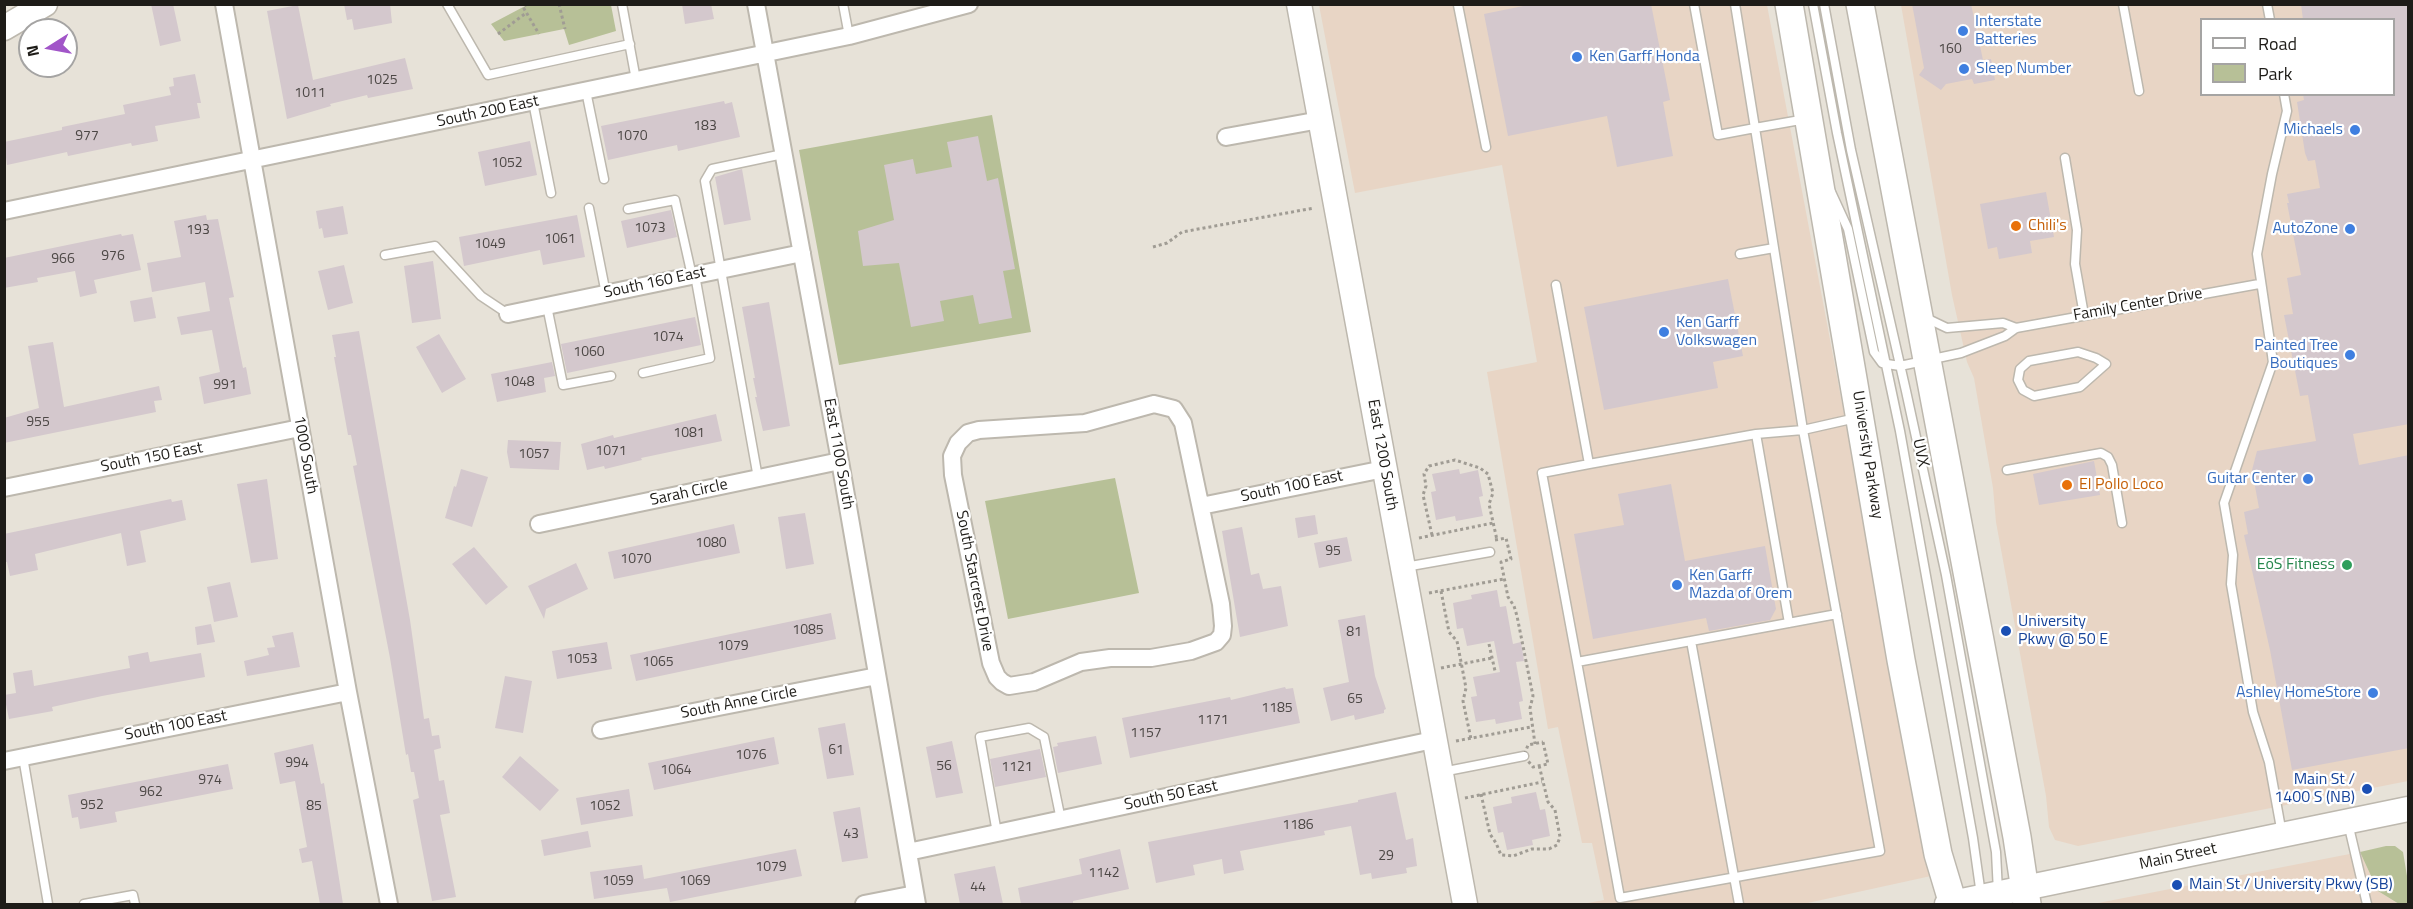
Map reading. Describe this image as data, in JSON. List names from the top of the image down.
{
  "streets": {
    "main road": ["University Parkway"],
    "street": [
      "South 200 East",
      "South 160 East",
      "East 1100 South",
      "1000 South",
      "East 1200 South",
      "South 150 East",
      "South 100 East",
      "Sarah Circle",
      "South Starcrest Drive",
      "South Anne Circle",
      "South 50 East",
      "Main Street"
    ],
    "lane": ["Family Center Drive", "UVX"]
  },
  "crossings": [
    ["South 200 East", "East 1100 South"],
    ["South 200 East", "1000 South"],
    ["South 160 East", "East 1100 South"],
    ["UVX", "Main Street"],
    ["East 1100 South", "Sarah Circle"],
    ["East 1100 South", "South Anne Circle"],
    ["East 1100 South", "South 50 East"],
    ["1000 South", "South 150 East"],
    ["1000 South", "South 100 East"],
    ["East 1200 South", "South 100 East"],
    ["East 1200 South", "South 50 East"],
    ["University Parkway", "Main Street"],
    ["South 100 East", "South Starcrest Drive"]
  ],
  "places": [
    "Interstate Batteries",
    "Ken Garff Honda",
    "Sleep Number",
    "Michaels",
    "Chili's",
    "AutoZone",
    "Ken Garff Volkswagen",
    "Painted Tree Boutiques",
    "Guitar Center",
    "El Pollo Loco",
    "EōS Fitness",
    "Ken Garff Mazda of Orem",
    "University Pkwy @ 50 E",
    "Ashley HomeStore",
    "Main St / 1400 S (NB)",
    "Main St / University Pkwy (SB)"
  ],
  "house_numbers": [
    "160",
    "1025",
    "1011",
    "183",
    "977",
    "1070",
    "1052",
    "1073",
    "193",
    "1061",
    "1049",
    "976",
    "966",
    "1074",
    "1060",
    "1048",
    "991",
    "955",
    "1081",
    "1071",
    "1057",
    "1080",
    "95",
    "1070",
    "1085",
    "81",
    "1079",
    "1053",
    "1065",
    "65",
    "1185",
    "1171",
    "1157",
    "61",
    "1076",
    "994",
    "56",
    "1121",
    "1064",
    "974",
    "962",
    "952",
    "85",
    "1052",
    "1186",
    "43",
    "29",
    "1079",
    "1142",
    "1059",
    "1069",
    "44"
  ],
  "legend": ["Road", "Park"],
  "north": "left"
}
